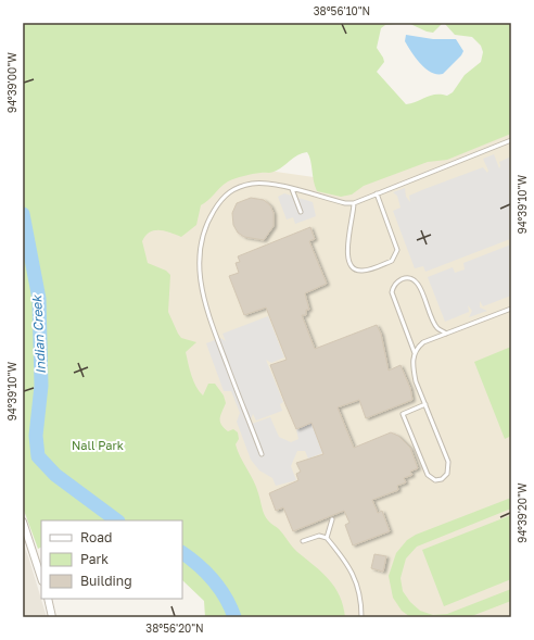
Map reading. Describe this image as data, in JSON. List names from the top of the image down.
{
  "water": ["Indian Creek"],
  "parks": ["Nall Park"],
  "legend": ["Road", "Park", "Building"],
  "coordinates": [
    "38°56'10\"N",
    "94°39'00\"W",
    "94°39'10\"W",
    "94°39'20\"W",
    "38°56'20\"N"
  ]
}
